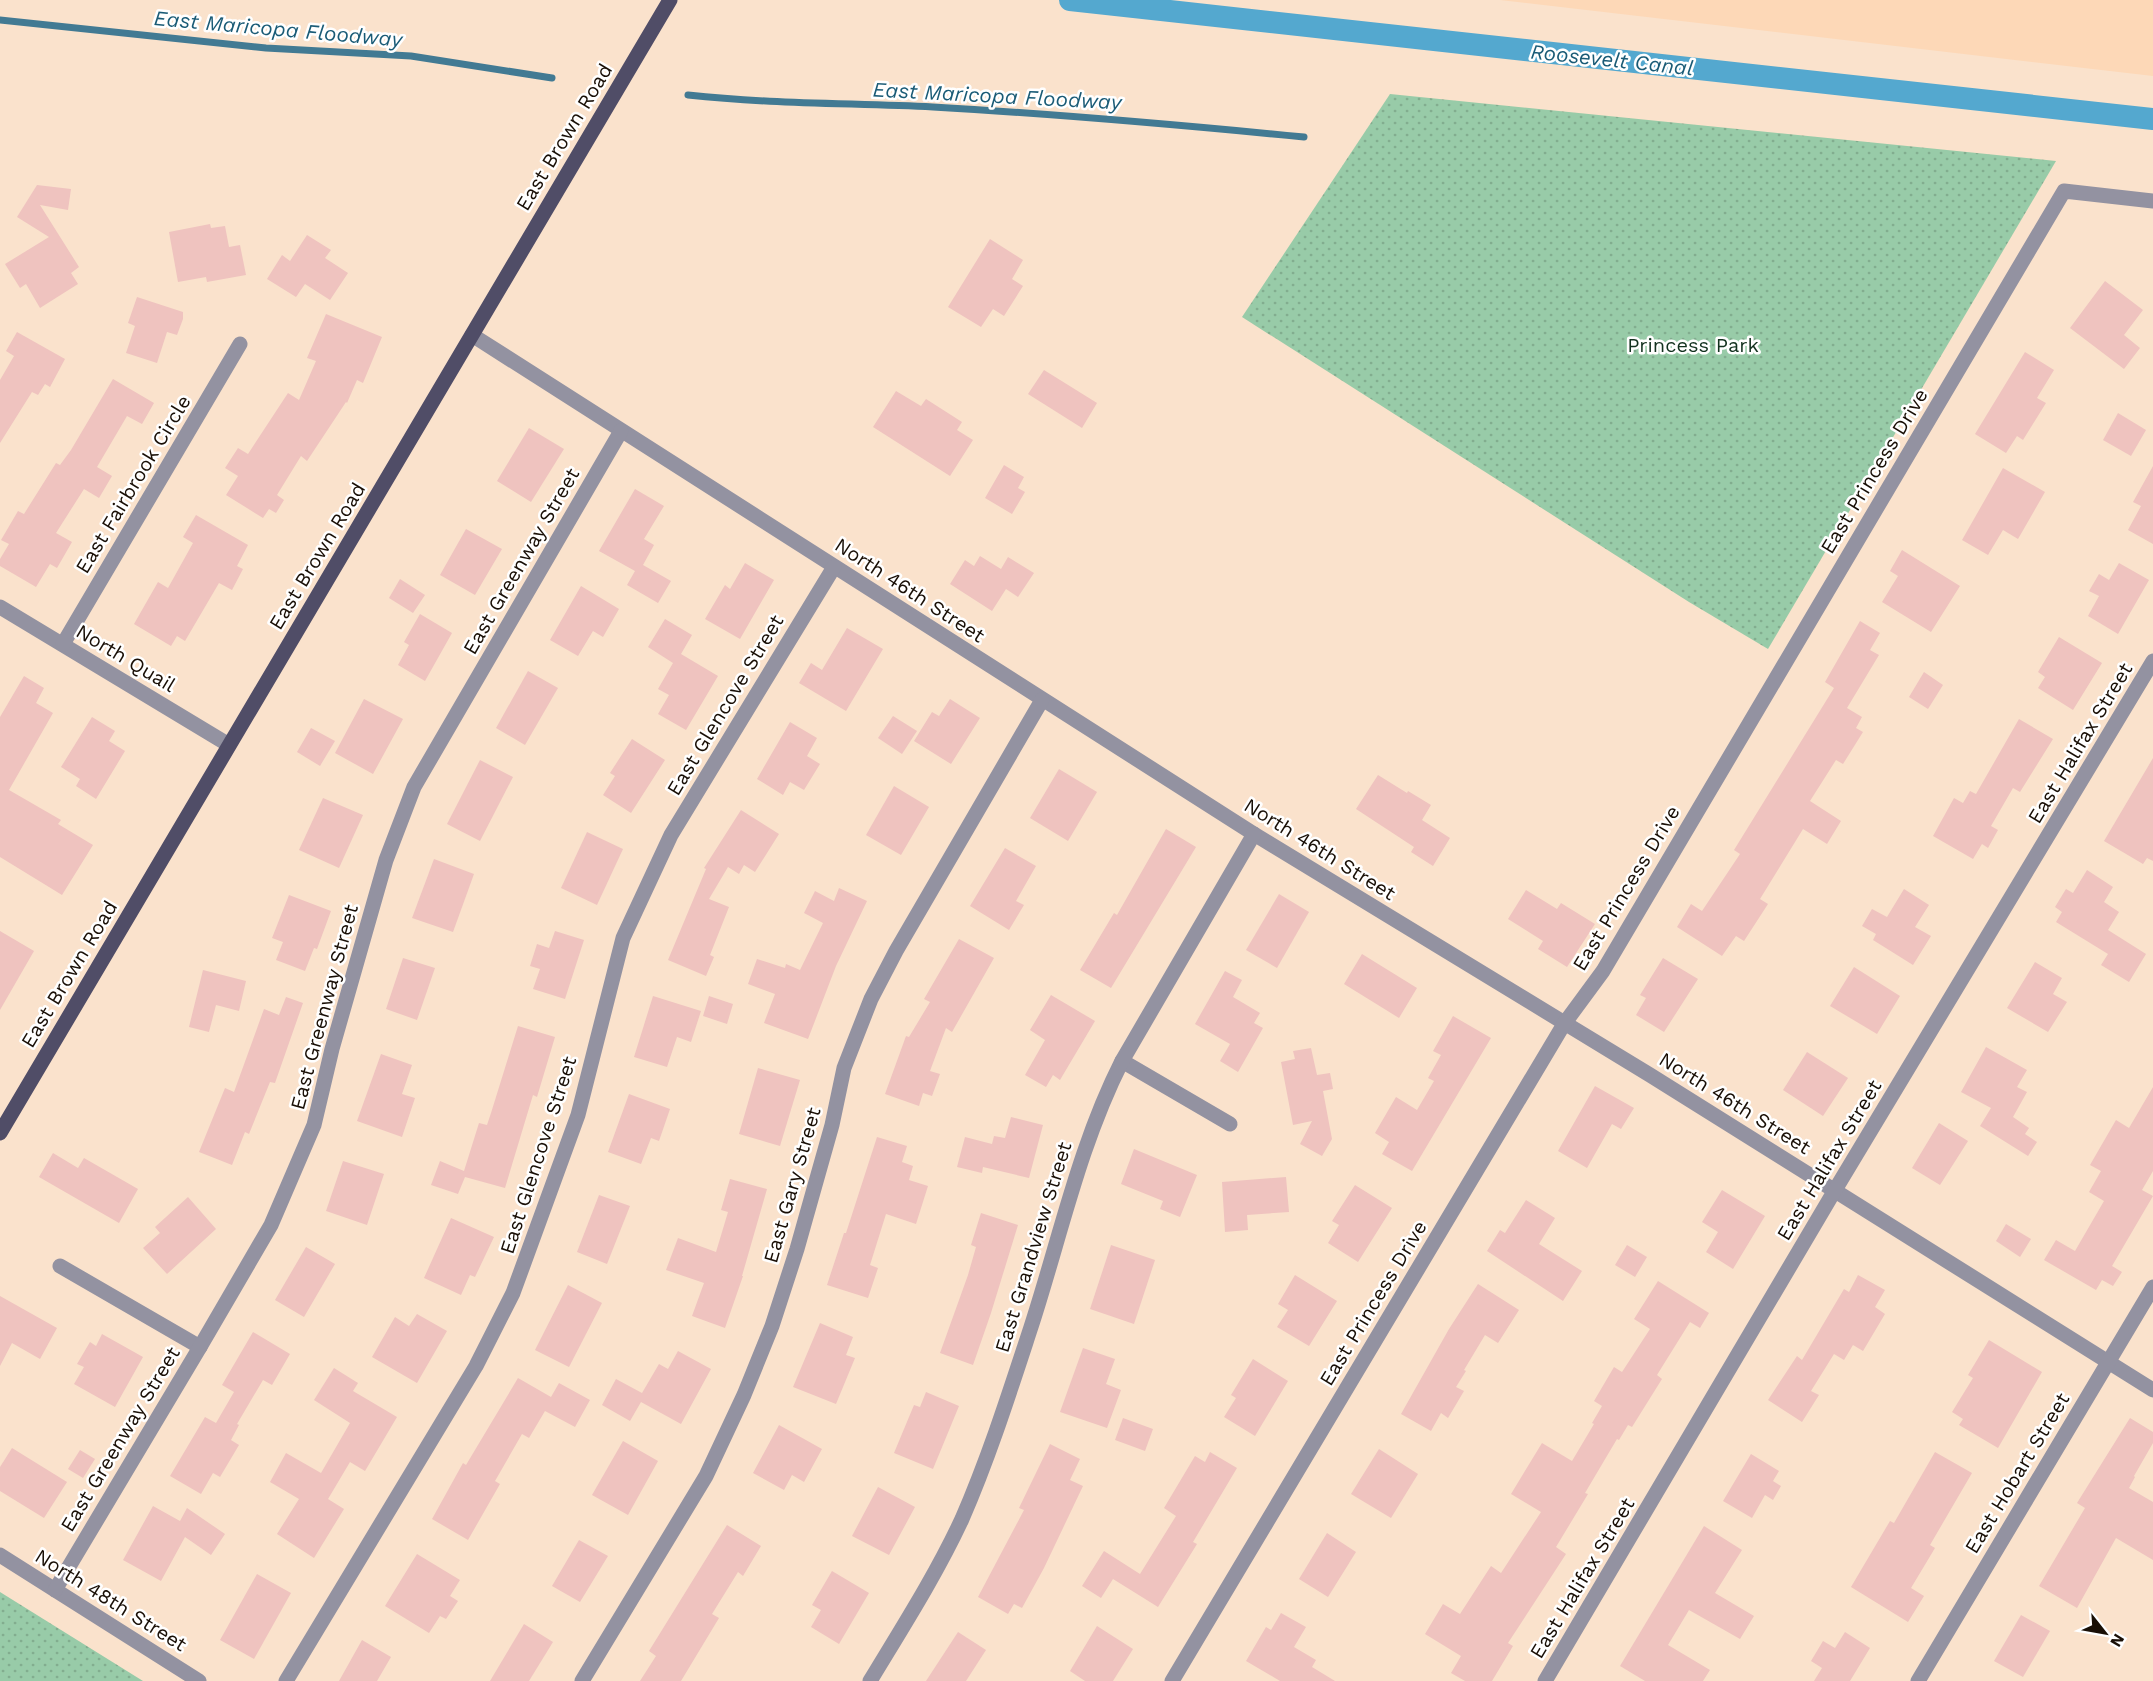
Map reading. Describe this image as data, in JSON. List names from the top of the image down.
{
  "streets": {
    "main road": ["East Brown Road"],
    "street": [
      "East Princess Drive",
      "East Fairbrook Circle",
      "East Greenway Street",
      "North 46th Street",
      "North Quail",
      "East Glencove Street",
      "East Halifax Street",
      "East Gary Street",
      "East Grandview Street",
      "East Hobart Street",
      "North 48th Street"
    ]
  },
  "crossings": [
    ["East Brown Road", "North 46th Street"],
    ["East Brown Road", "North Quail"],
    ["East Princess Drive", "North 46th Street"],
    ["East Fairbrook Circle", "North Quail"],
    ["East Greenway Street", "North 46th Street"],
    ["East Greenway Street", "North 48th Street"],
    ["North 46th Street", "East Glencove Street"],
    ["North 46th Street", "East Halifax Street"],
    ["North 46th Street", "East Gary Street"],
    ["North 46th Street", "East Grandview Street"],
    ["North 46th Street", "East Hobart Street"]
  ],
  "water": ["East Maricopa Floodway", "Roosevelt Canal"],
  "parks": ["Princess Park"],
  "north": "bottom right"
}
